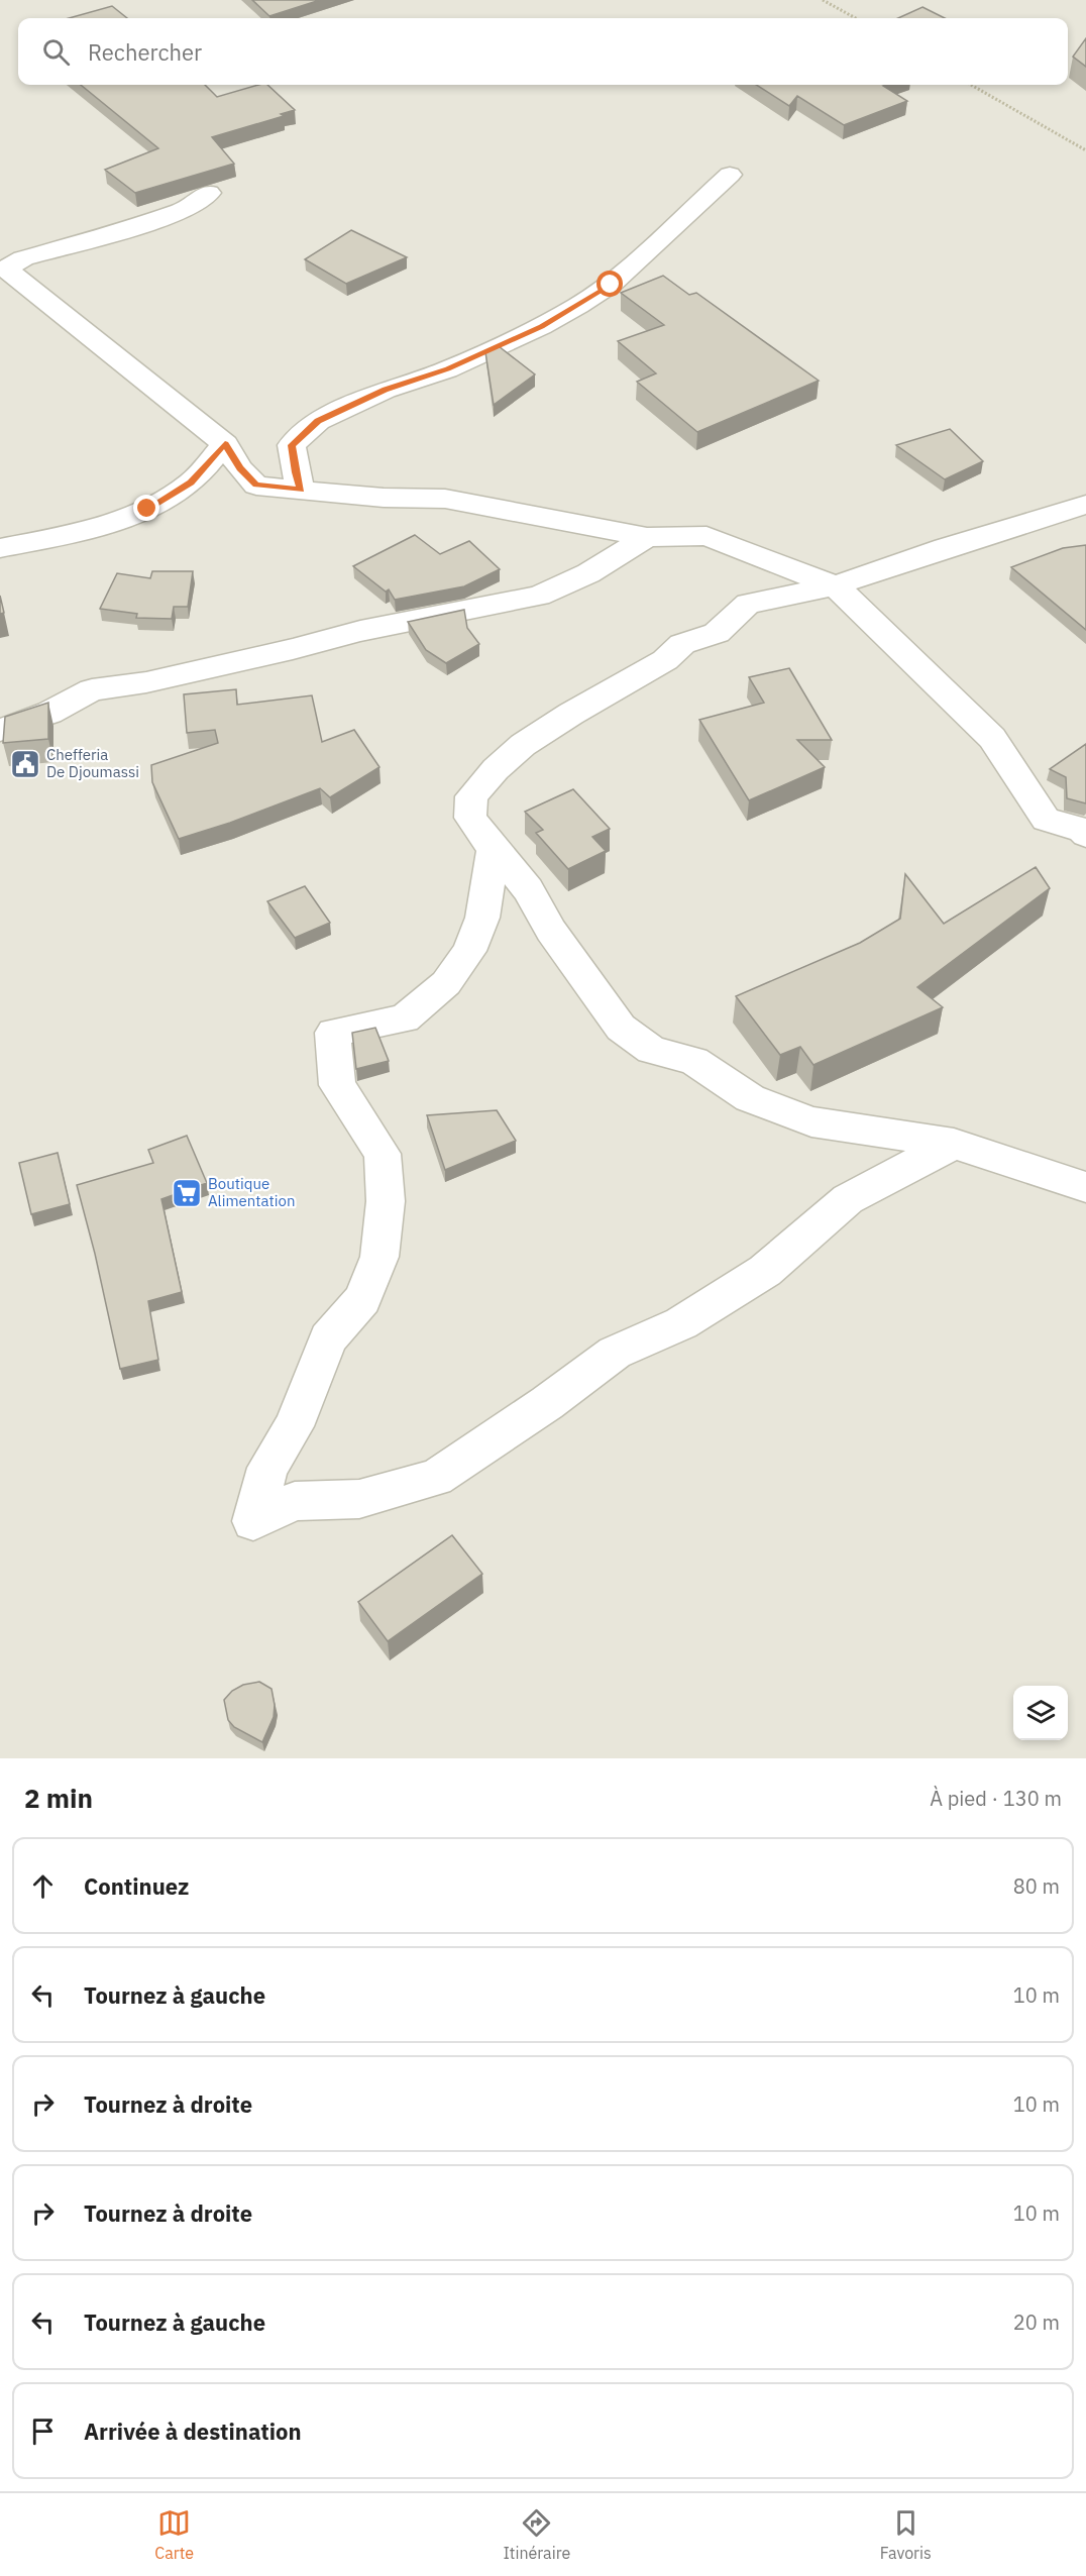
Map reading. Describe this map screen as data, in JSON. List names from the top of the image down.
{
  "places": {
    "public building": ["Chefferia De Djoumassi"],
    "supermarket": ["Boutique Alimentation"]
  },
  "page": {
    "search": "Rechercher",
    "heading": ["2 min", "À pied · 130 m"],
    "list": [
      ["Continuez", "80 m"],
      ["Tournez à gauche", "10 m"],
      ["Tournez à droite", "10 m"],
      ["Tournez à droite", "10 m"],
      ["Tournez à gauche", "20 m"],
      "Arrivée à destination"
    ],
    "nav": ["Carte", "Itinéraire", "Favoris"]
  }
}
